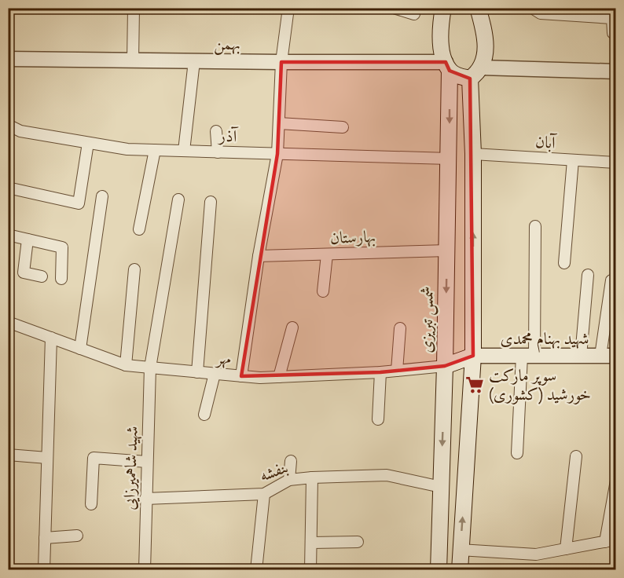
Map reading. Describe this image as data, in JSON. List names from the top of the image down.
{
  "streets": {
    "main road": ["شمس تبریزی"],
    "street": [
      "بهمن",
      "آذر",
      "آبان",
      "بهارستان",
      "شهید بهنام محمدی",
      "مهر",
      "شهید شاهمیرزایی",
      "بنفشه"
    ]
  },
  "crossings": [
    ["بهمن", "شمس تبریزی"],
    ["آذر", "شمس تبریزی"],
    ["بهارستان", "شمس تبریزی"],
    ["شمس تبریزی", "مهر"],
    ["شمس تبریزی", "بنفشه"],
    ["مهر", "شهید شاهمیرزایی"],
    ["شهید شاهمیرزایی", "بنفشه"]
  ],
  "places": {
    "supermarket": ["سوپر مارکت خورشید (کشوری)"]
  }
}
